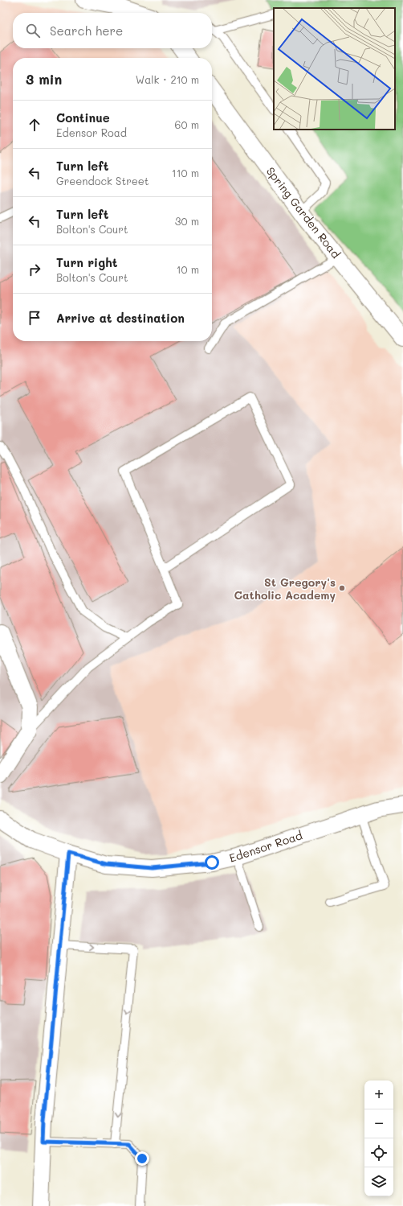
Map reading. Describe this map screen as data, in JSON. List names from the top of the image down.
{
  "streets": {
    "street": ["Spring Garden Road", "Edensor Road"]
  },
  "places": ["St Gregory's Catholic Academy"],
  "page": {
    "search": "Search here",
    "heading": ["3 min", "Walk · 210 m"],
    "list": [
      ["Continue", "Edensor Road", "60 m"],
      ["Turn left", "Greendock Street", "110 m"],
      ["Turn left", "Bolton's Court", "30 m"],
      ["Turn right", "Bolton's Court", "10 m"],
      "Arrive at destination"
    ],
    "map_buttons": ["+", "−"]
  }
}
